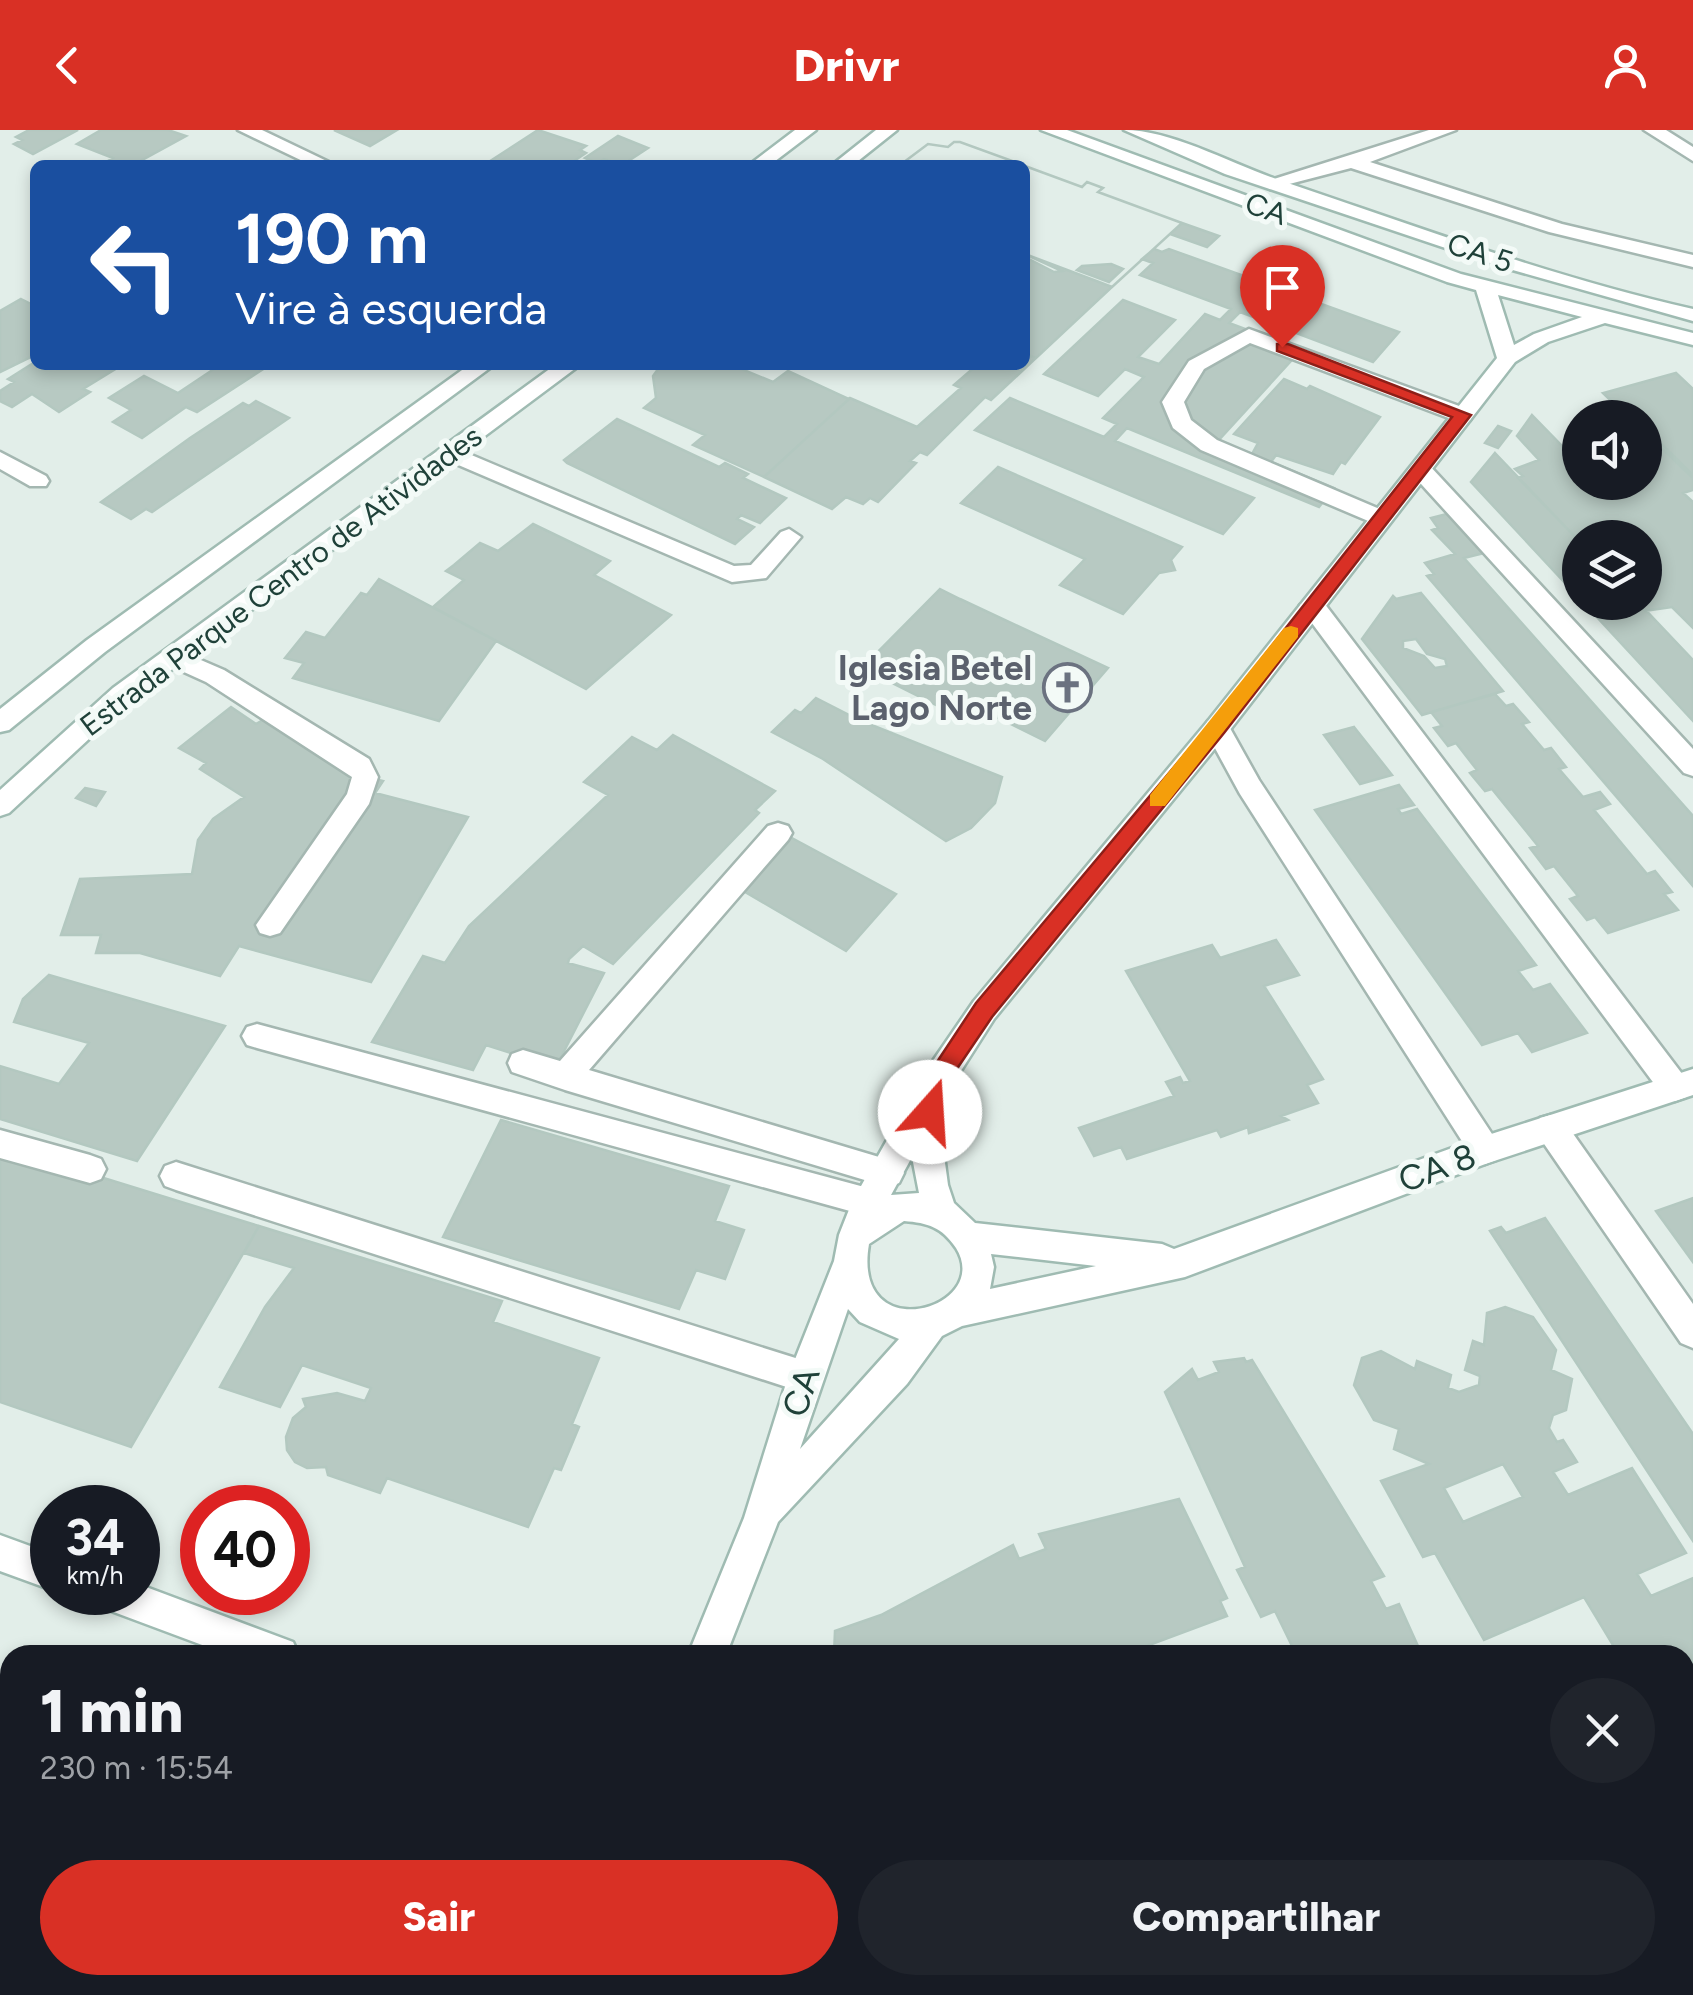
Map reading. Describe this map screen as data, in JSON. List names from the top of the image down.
{
  "streets": {
    "street": [
      "CA",
      "CA 5",
      "Estrada Parque Centro de Atividades",
      "CA 8"
    ]
  },
  "crossings": [
    ["CA", "CA 8"]
  ],
  "places": {
    "church": ["Iglesia Betel Lago Norte"]
  },
  "page": {
    "header": "Drivr",
    "turn": ["190 m", "Vire à esquerda"],
    "speed": "34 km/h",
    "limit": "40",
    "heading": ["1 min", "230 m · 15:54"],
    "buttons": ["Sair", "Compartilhar"]
  }
}
